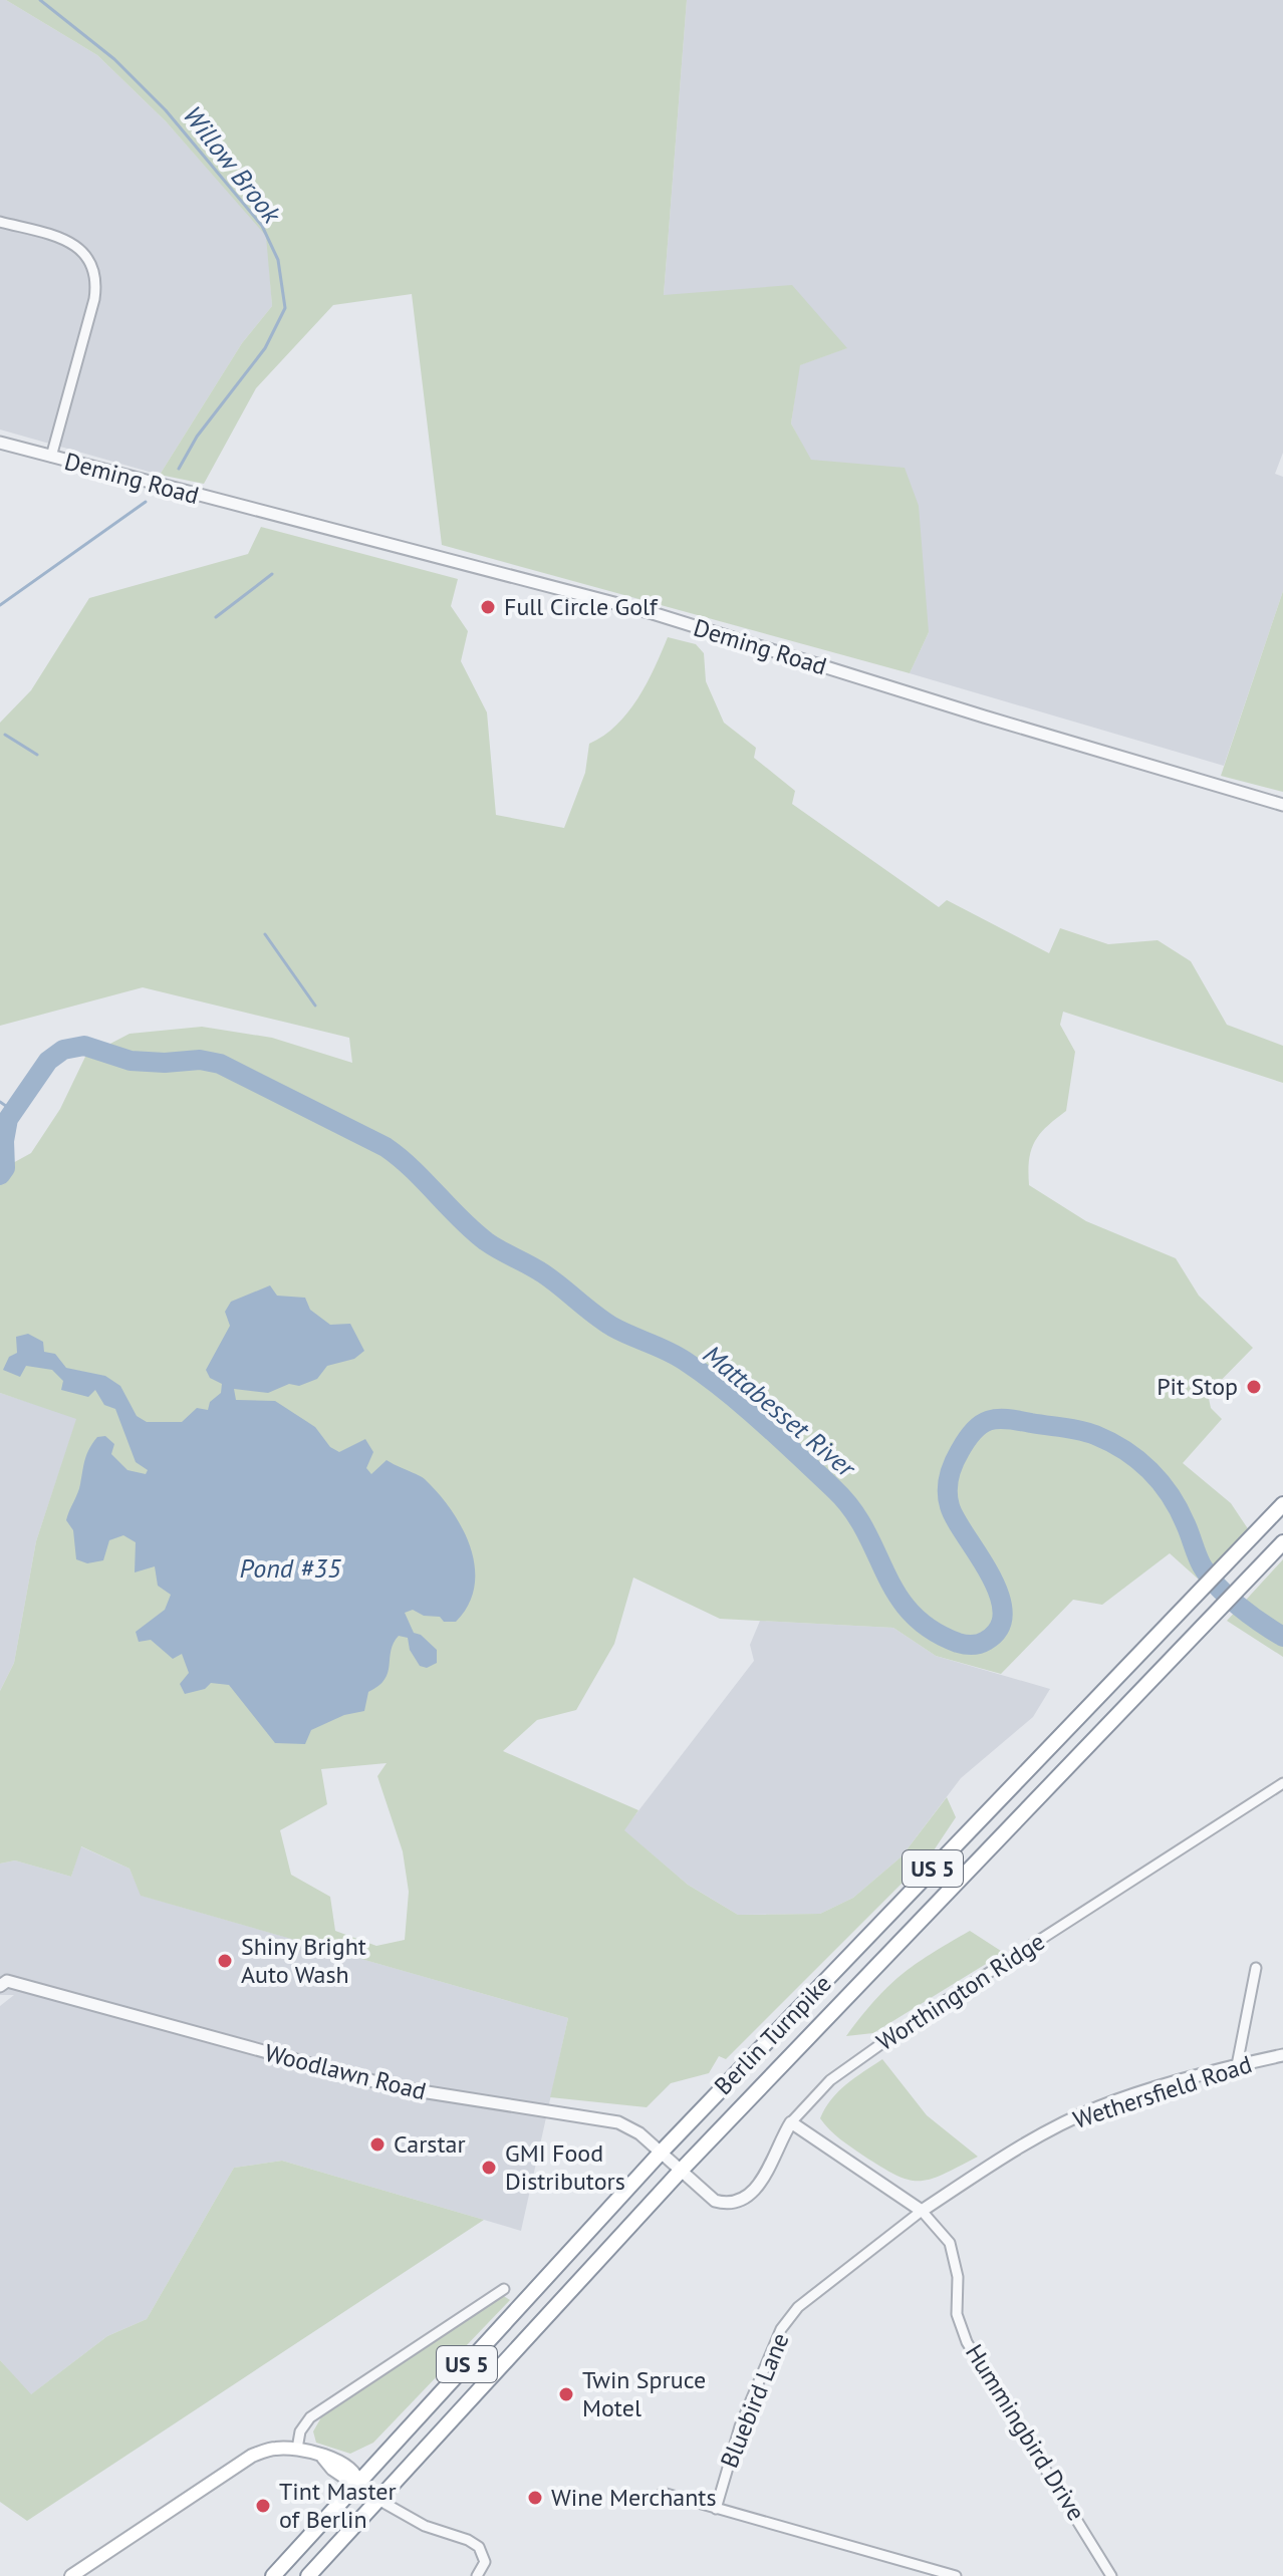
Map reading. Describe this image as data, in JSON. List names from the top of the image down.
{
  "streets": {
    "highway": ["US 5", "Berlin Turnpike"],
    "street": [
      "Deming Road",
      "Worthington Ridge",
      "Woodlawn Road",
      "Wethersfield Road",
      "Bluebird Lane",
      "Hummingbird Drive"
    ]
  },
  "crossings": [
    ["Worthington Ridge", "Berlin Turnpike"],
    ["Worthington Ridge", "Woodlawn Road"],
    ["Worthington Ridge", "Hummingbird Drive"],
    ["Berlin Turnpike", "Woodlawn Road"],
    ["Wethersfield Road", "Bluebird Lane"],
    ["Wethersfield Road", "Hummingbird Drive"],
    ["Bluebird Lane", "Hummingbird Drive"]
  ],
  "water": ["Willow Brook", "Mattabesset River", "Pond #35"],
  "places": [
    "Full Circle Golf",
    "Pit Stop",
    "Shiny Bright Auto Wash",
    "Carstar",
    "GMI Food Distributors",
    "Twin Spruce Motel",
    "Wine Merchants",
    "Tint Master of Berlin"
  ]
}
